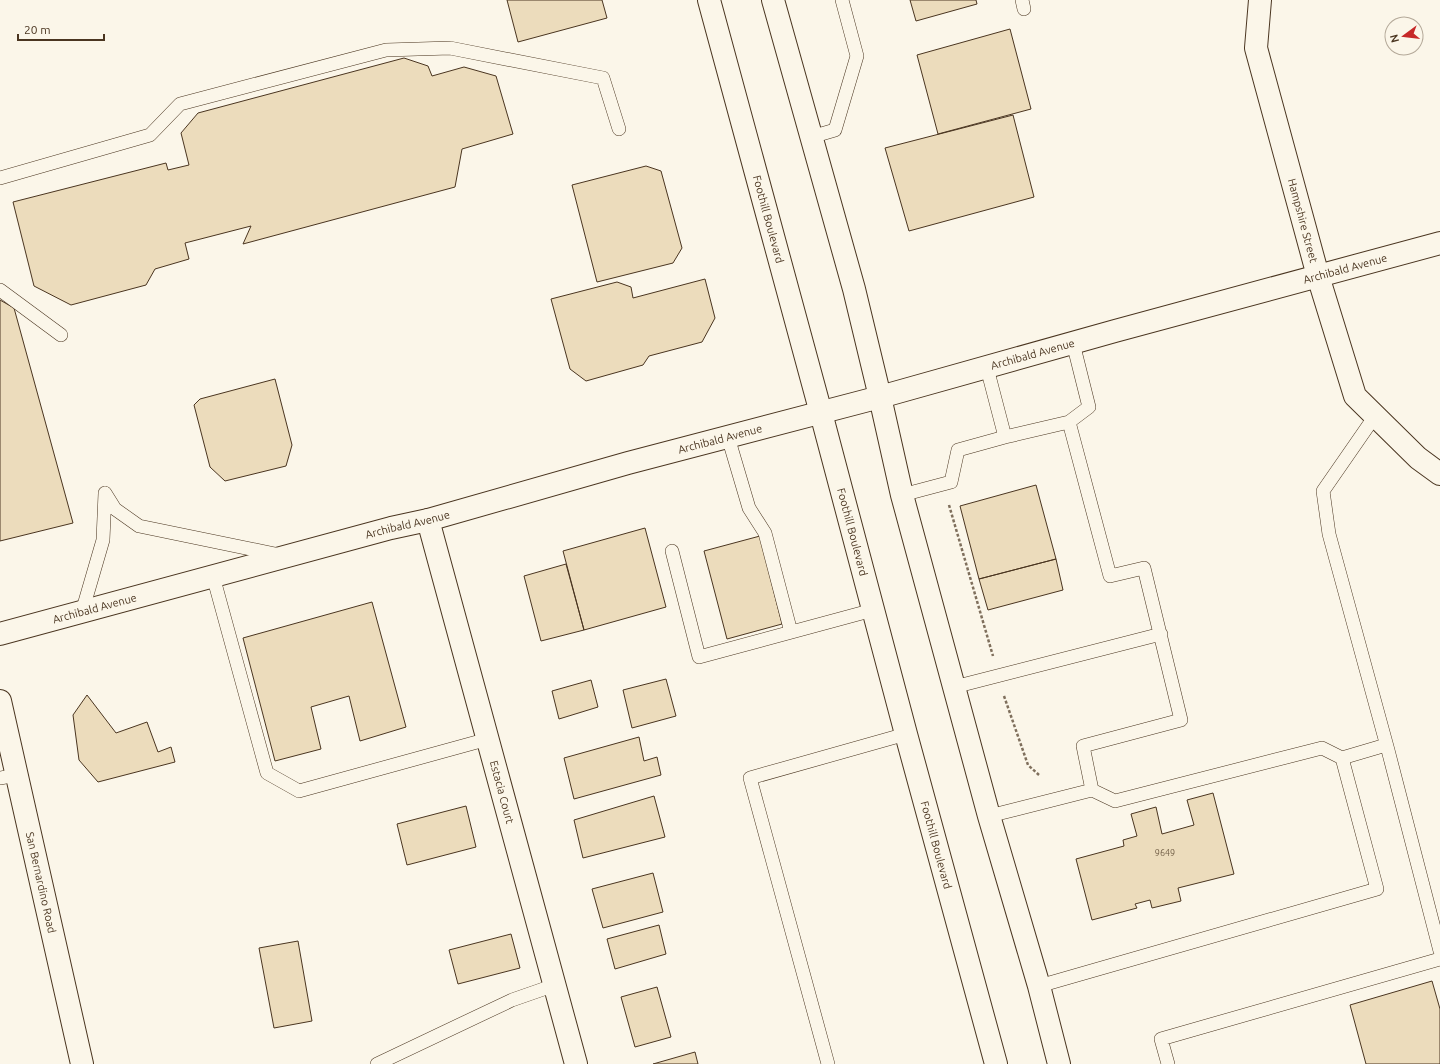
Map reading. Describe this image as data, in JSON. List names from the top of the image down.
{
  "streets": {
    "main road": [
      "Foothill Boulevard",
      "Hampshire Street",
      "Archibald Avenue",
      "Estacia Court",
      "San Bernardino Road"
    ]
  },
  "crossings": [
    ["Foothill Boulevard", "Archibald Avenue"],
    ["Hampshire Street", "Archibald Avenue"],
    ["Archibald Avenue", "Estacia Court"]
  ],
  "house_numbers": ["9649"],
  "scale_bar": "20 m",
  "north": "left"
}
